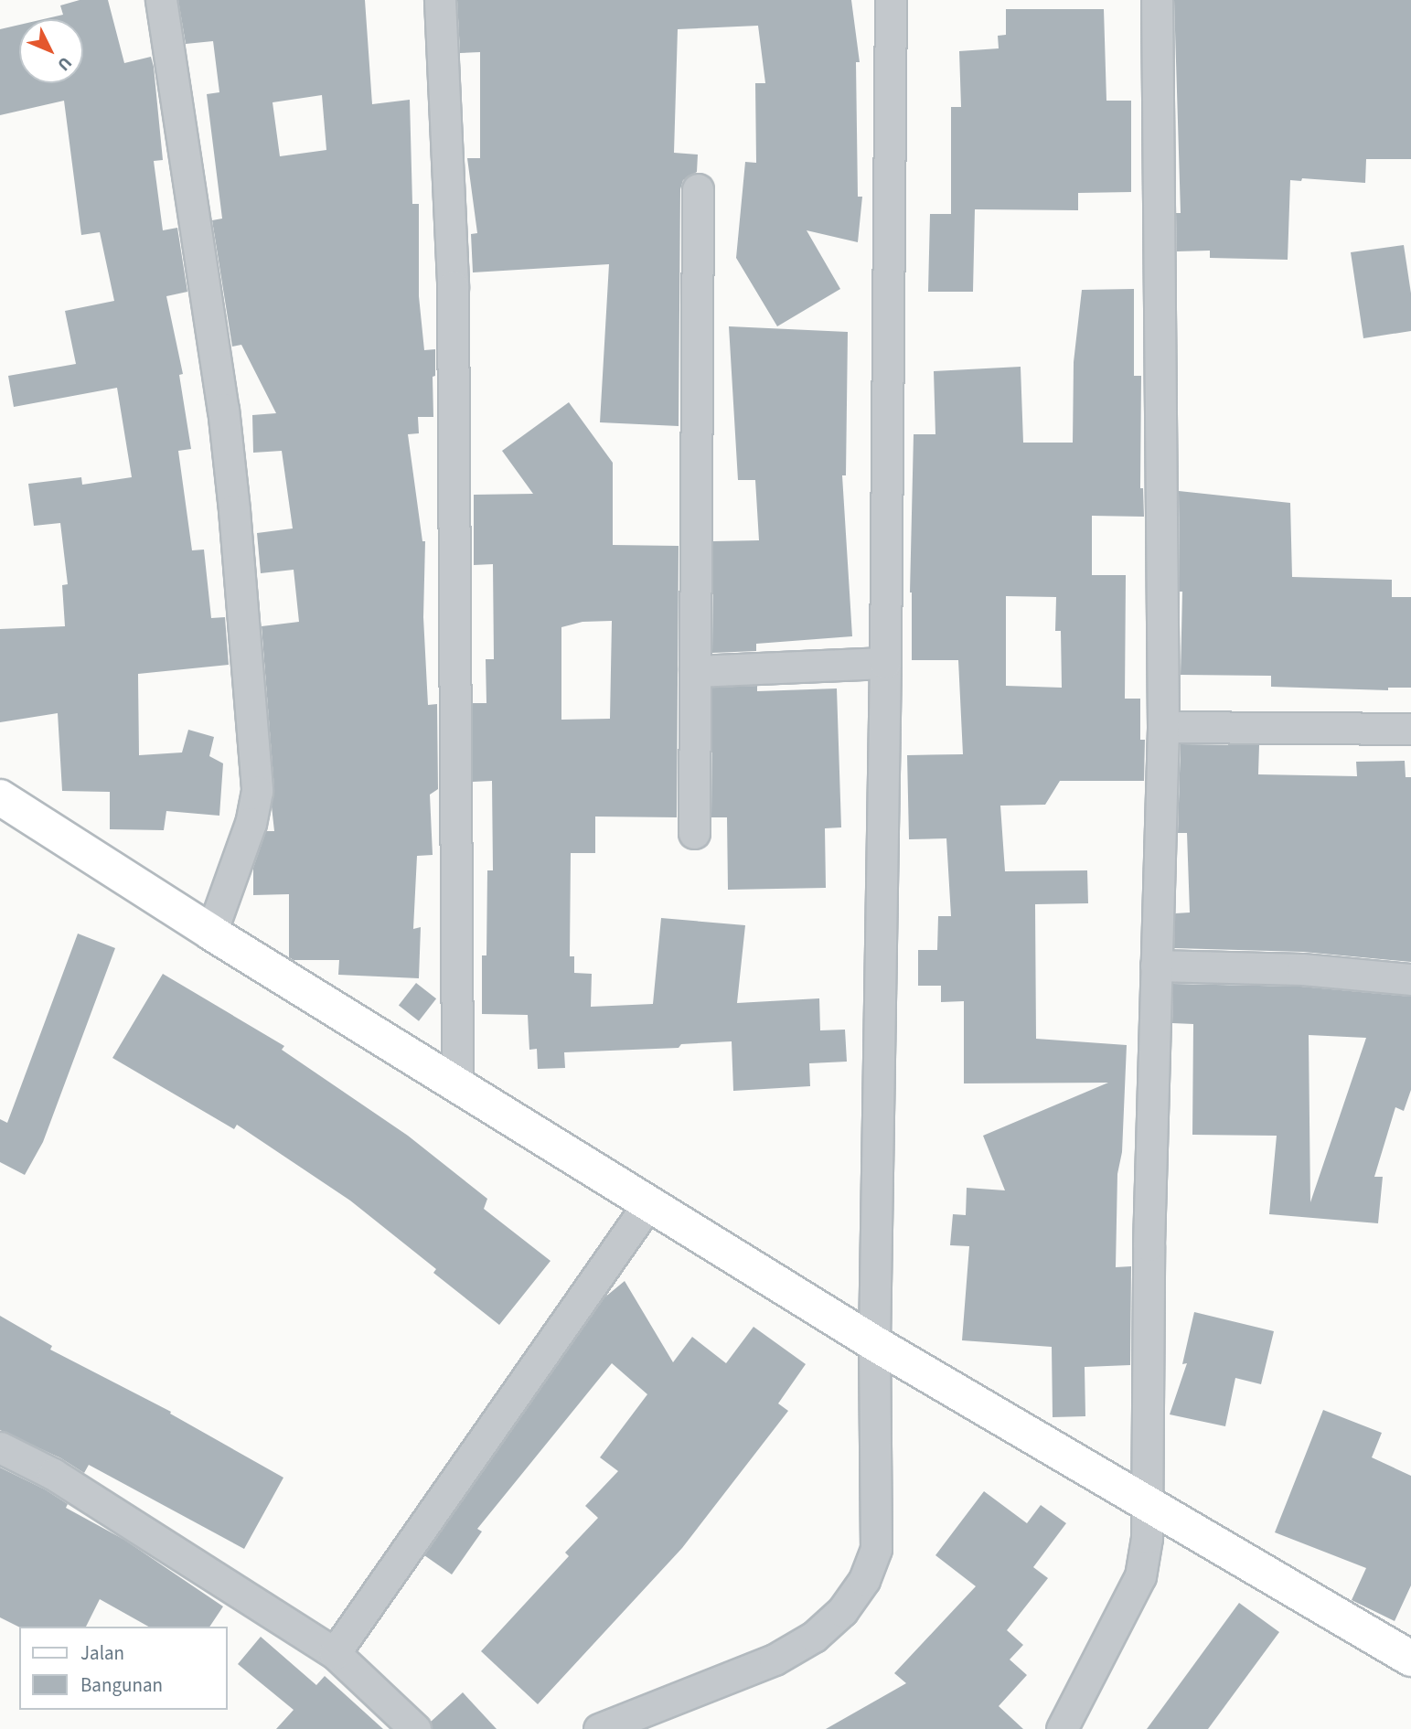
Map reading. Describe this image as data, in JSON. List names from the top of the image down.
{
  "legend": ["Jalan", "Bangunan"],
  "north": "bottom right"
}
